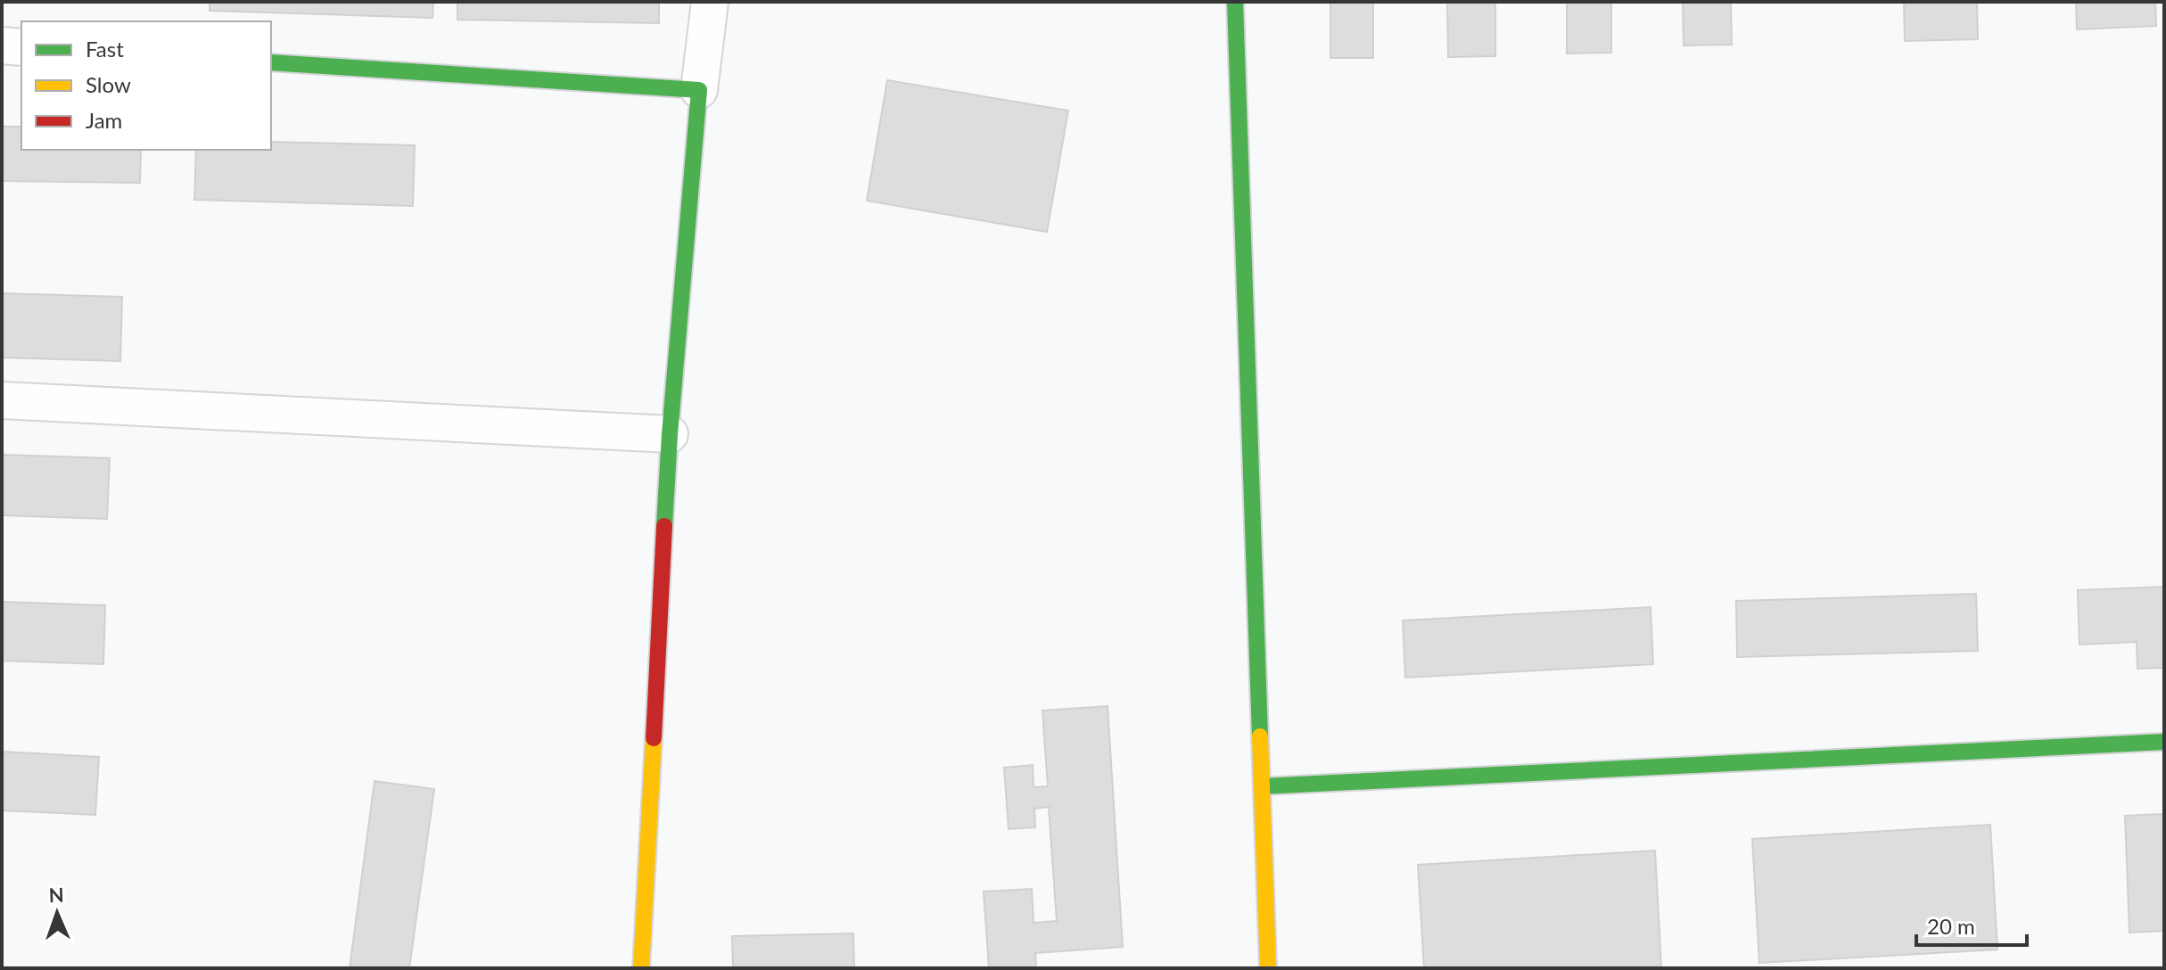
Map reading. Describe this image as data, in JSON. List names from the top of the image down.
{
  "legend": ["Fast", "Slow", "Jam"],
  "scale_bar": "20 m",
  "north": "top"
}
